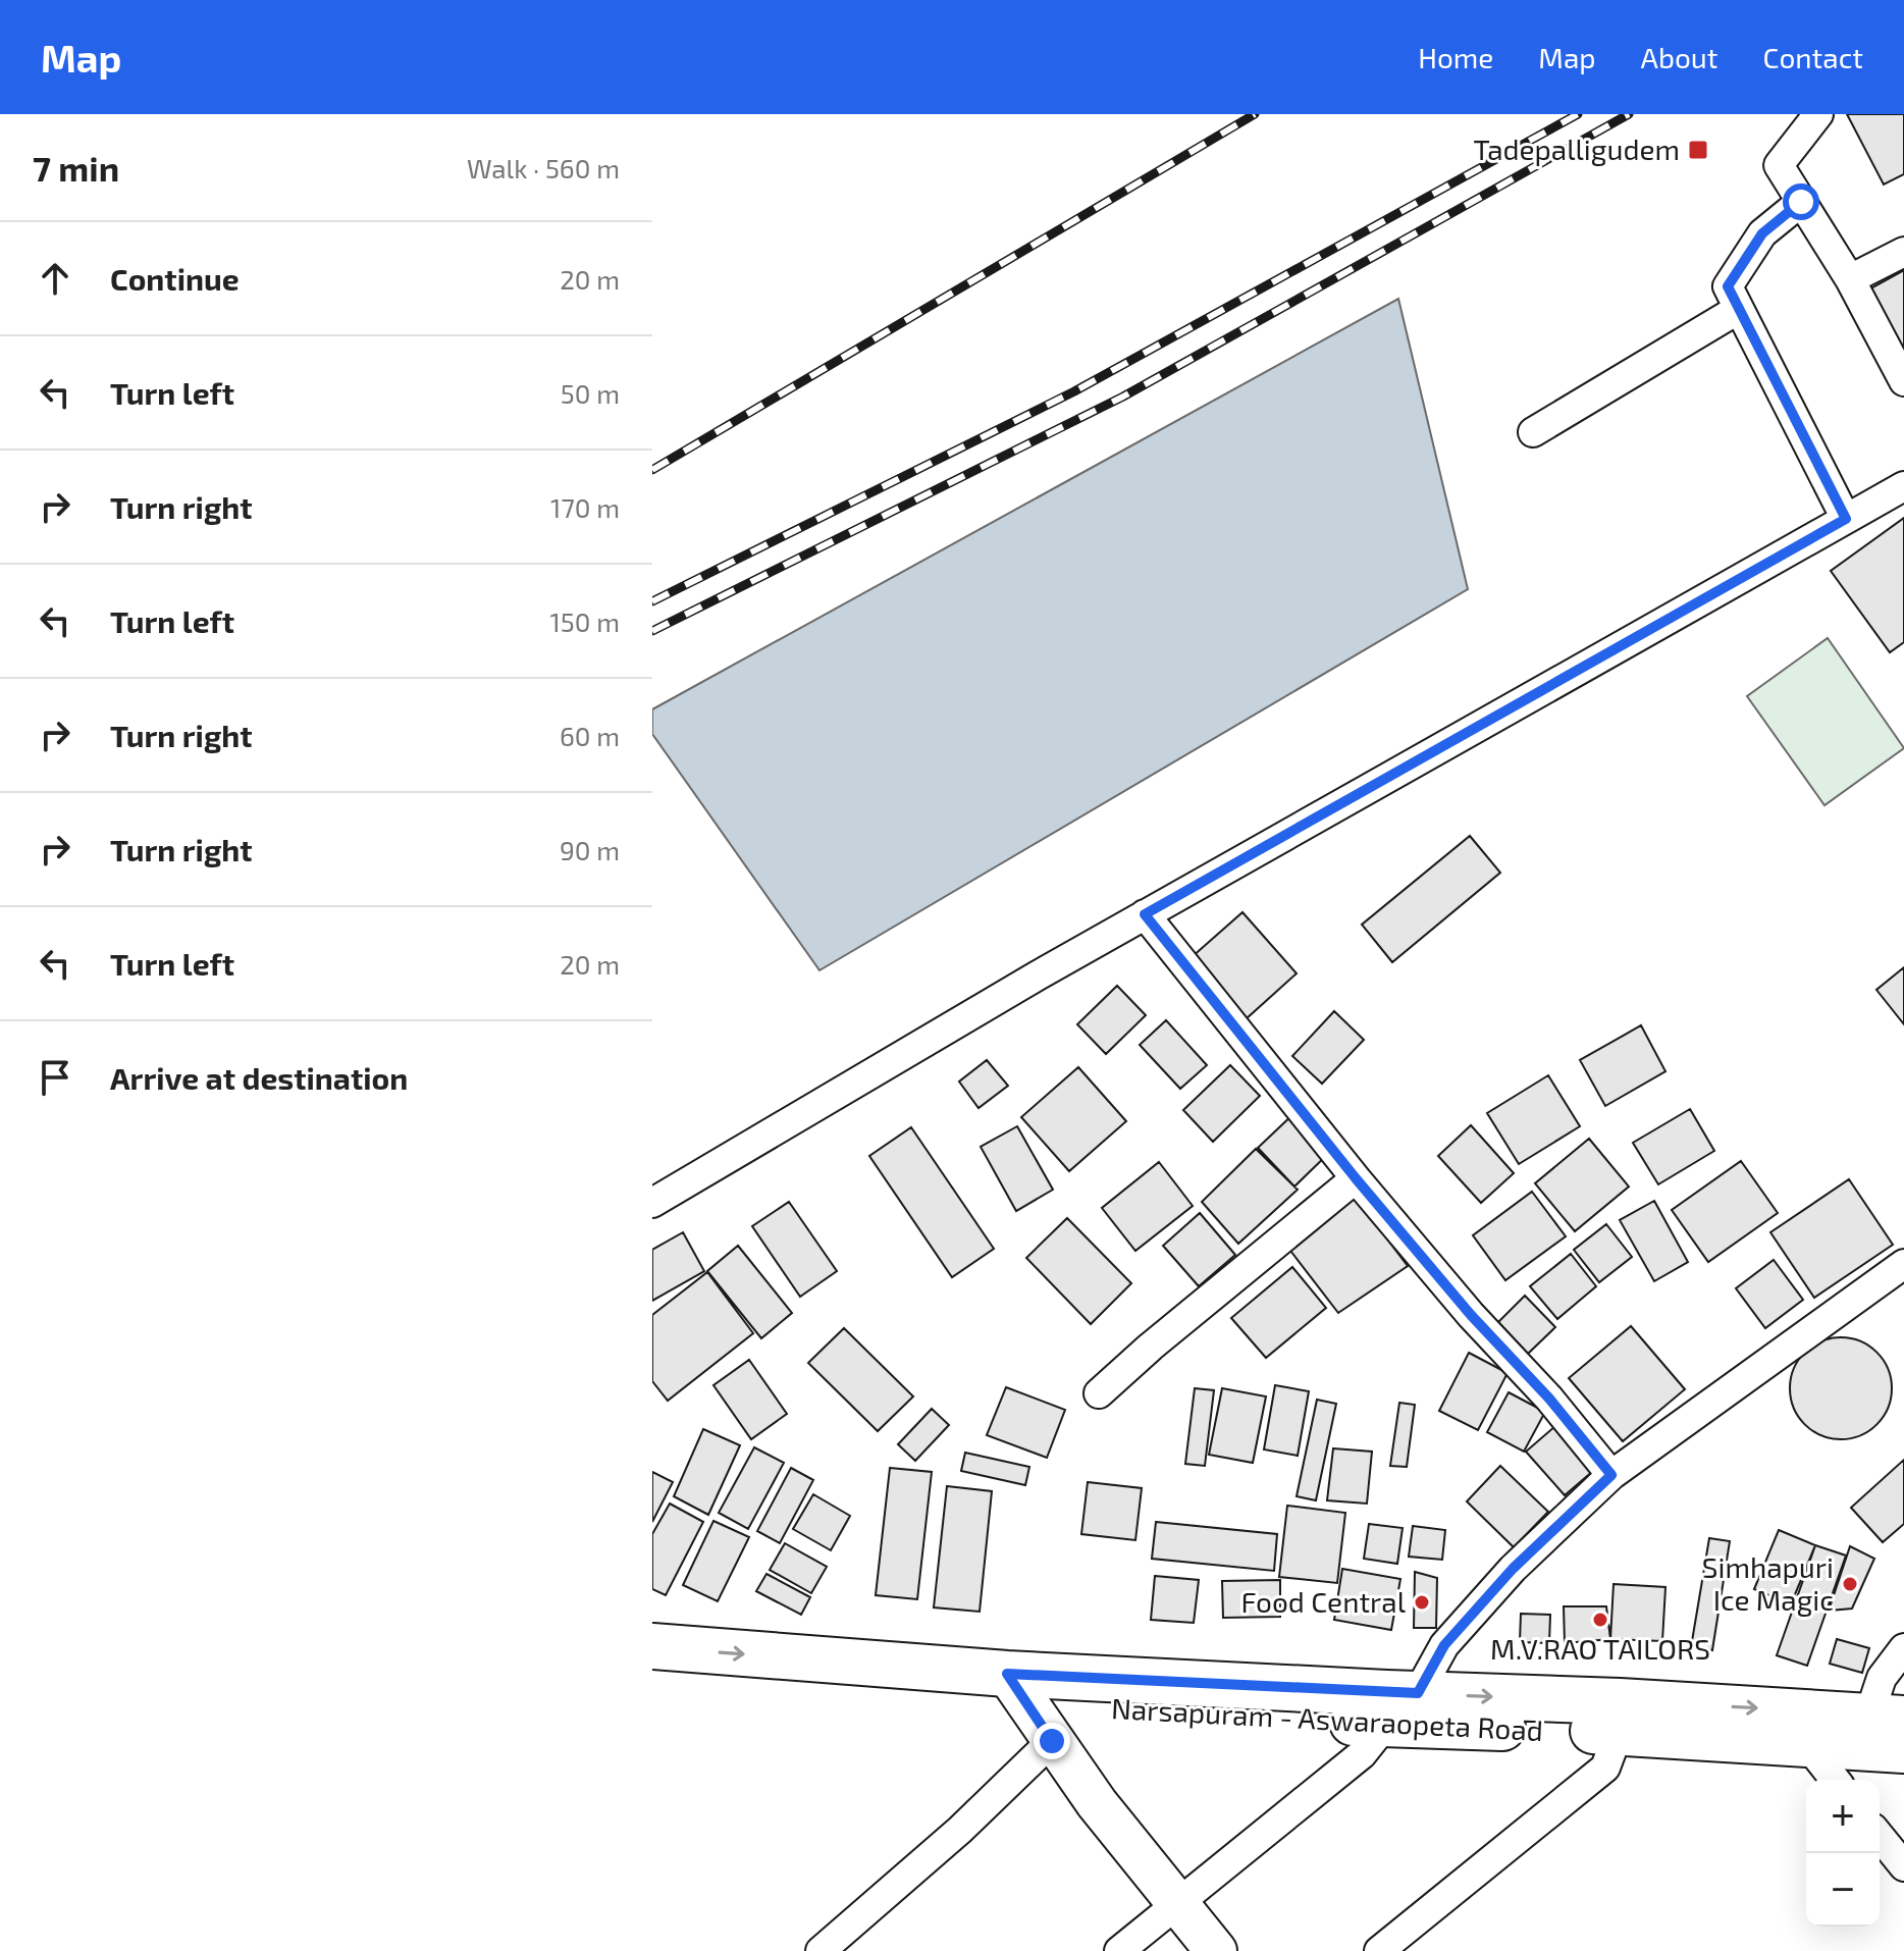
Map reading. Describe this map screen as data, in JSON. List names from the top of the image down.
{
  "streets": {
    "main road": ["Narsapuram - Aswaraopeta Road"]
  },
  "places": {
    "transit": ["Tadepalligudem"],
    "other": ["Simhapuri Ice Magic", "Food Central", "M.V.RAO TAILORS"]
  },
  "page": {
    "header": "Map",
    "nav": [
      "Home",
      "Map",
      "About",
      "Contact"
    ],
    "heading": ["7 min", "Walk · 560 m"],
    "list": [
      ["Continue", "20 m"],
      ["Turn left", "50 m"],
      ["Turn right", "170 m"],
      ["Turn left", "150 m"],
      ["Turn right", "60 m"],
      ["Turn right", "90 m"],
      ["Turn left", "20 m"],
      "Arrive at destination"
    ],
    "map_buttons": ["+", "−"]
  }
}
